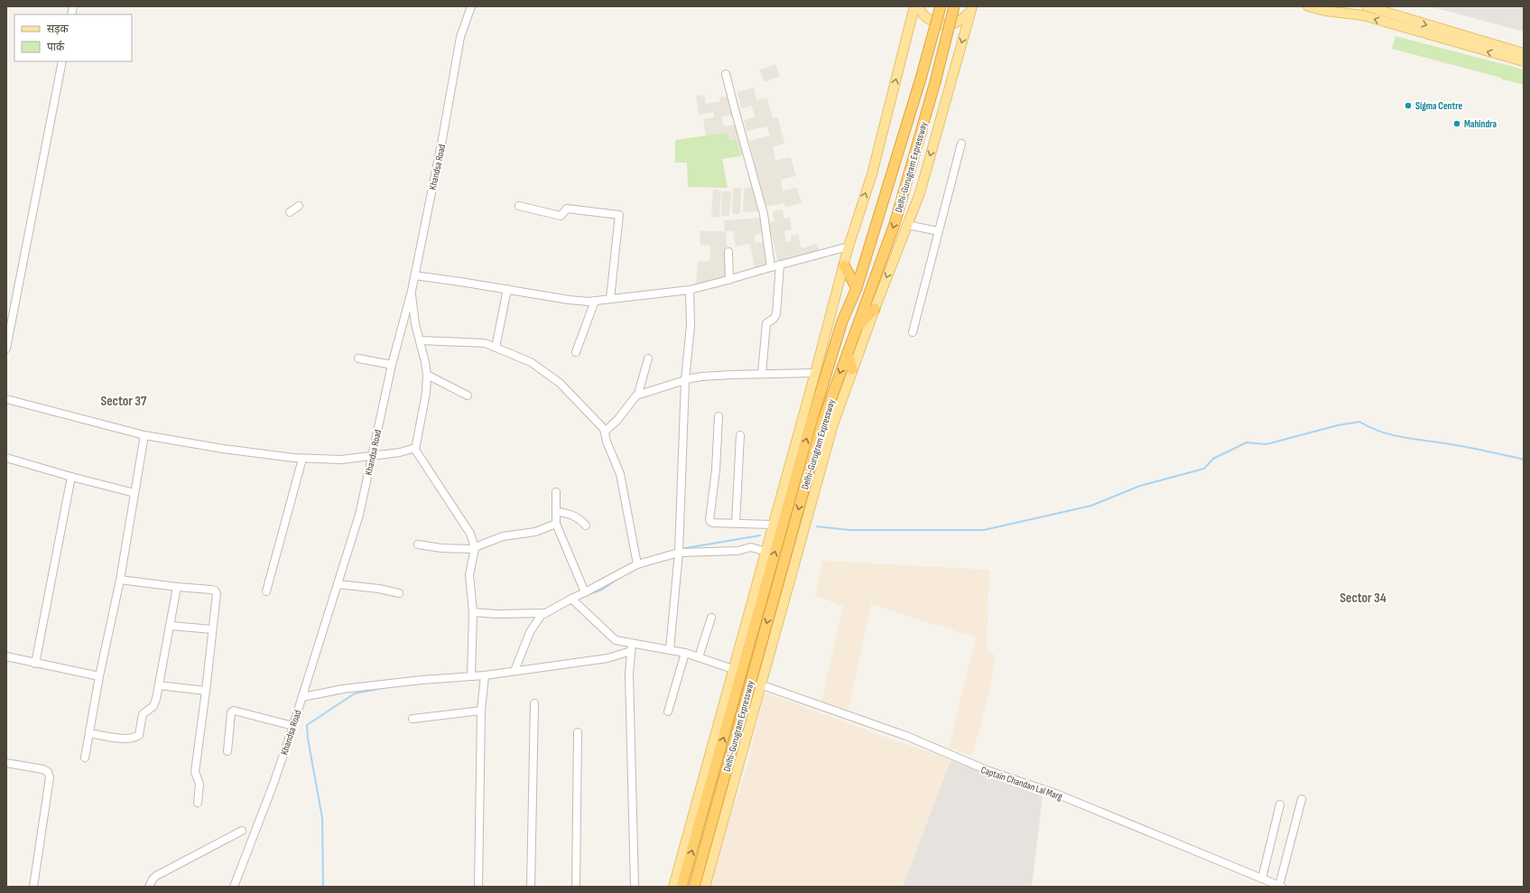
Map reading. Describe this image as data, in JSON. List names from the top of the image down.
{
  "streets": {
    "highway": ["Delhi-Gurugram Expressway"],
    "street": ["Khandsa Road", "Captain Chandan Lal Marg"]
  },
  "districts": ["Sector 37", "Sector 34"],
  "places": ["Sigma Centre", "Mahindra"],
  "legend": ["सड़क", "पार्क"]
}
